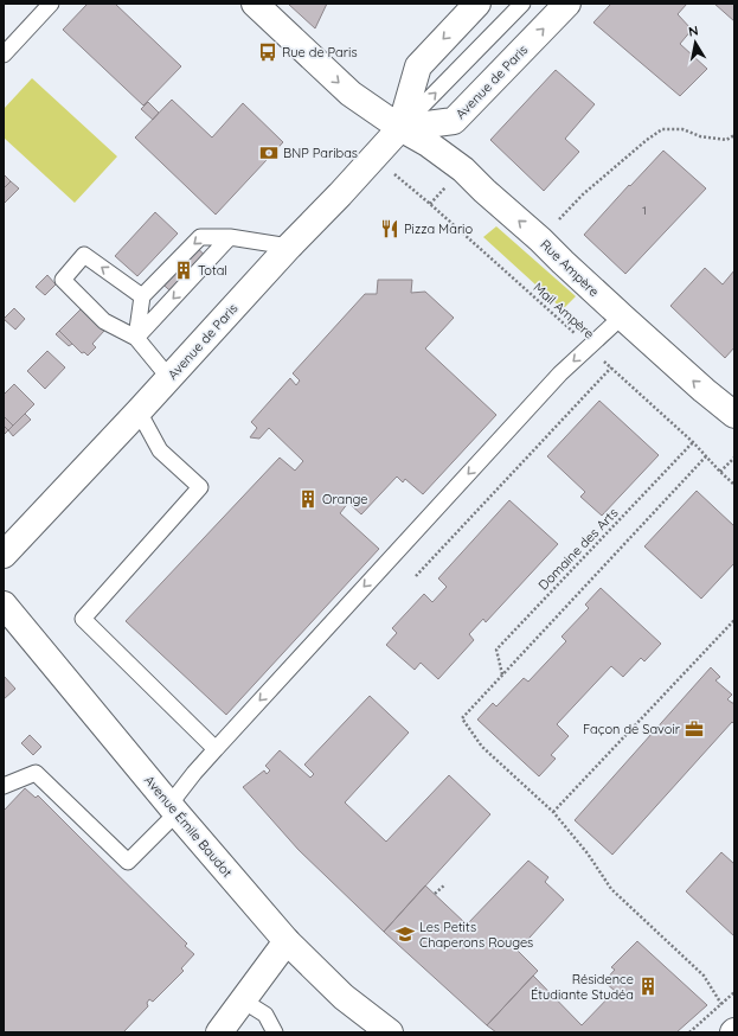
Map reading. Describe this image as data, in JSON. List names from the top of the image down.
{
  "streets": {
    "street": ["Avenue de Paris", "Rue Ampère", "Avenue Émile Baudot"],
    "path": ["Mail Ampère", "Domaine des Arts"]
  },
  "crossings": [
    ["Avenue de Paris", "Rue Ampère"],
    ["Avenue de Paris", "Mail Ampère"],
    ["Mail Ampère", "Domaine des Arts"]
  ],
  "places": {
    "bus stop": ["Rue de Paris"],
    "bank": ["BNP Paribas"],
    "restaurant": ["Pizza Mario"],
    "building": ["Total", "Orange", "Résidence Étudiante Studéa"],
    "office": ["Façon de Savoir"],
    "school or university": ["Les Petits Chaperons Rouges"]
  },
  "house_numbers": ["1"],
  "north": "top"
}
